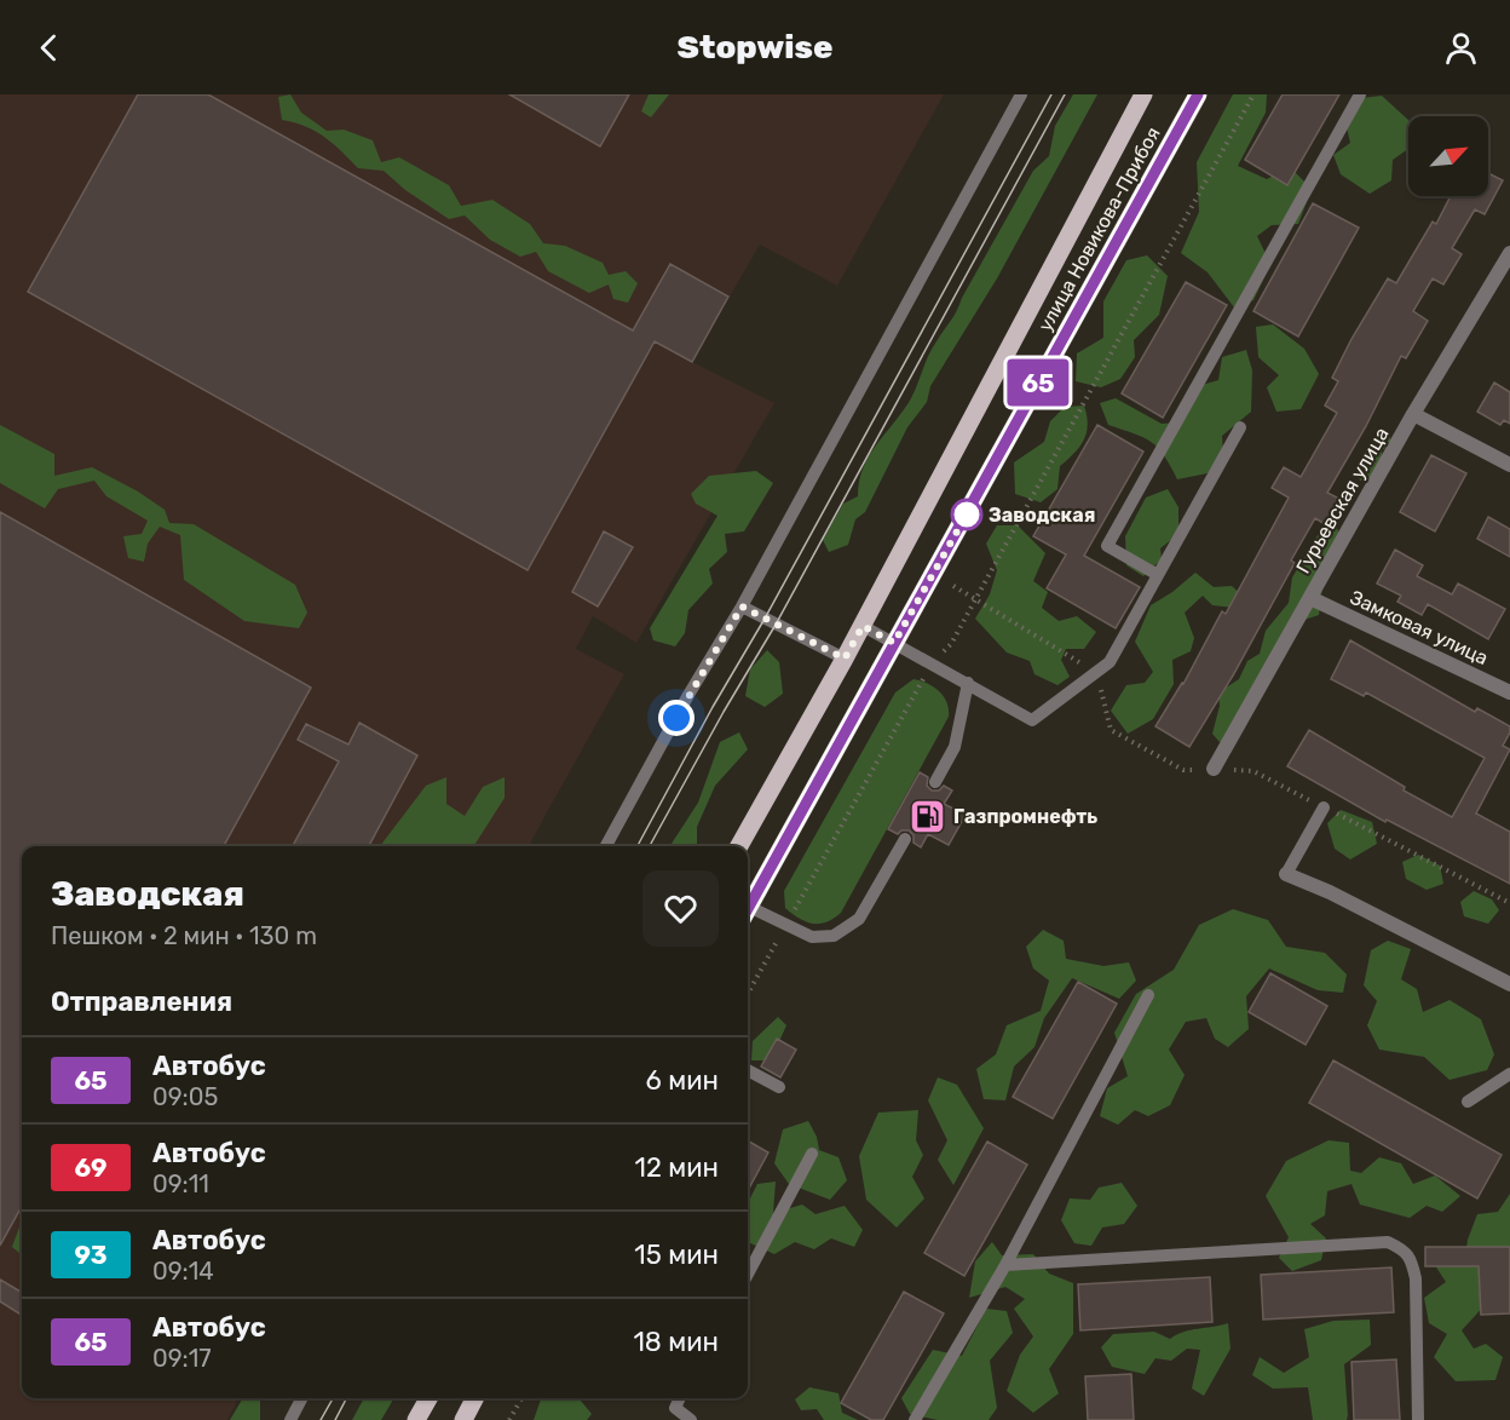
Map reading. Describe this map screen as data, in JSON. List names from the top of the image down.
{
  "streets": {
    "main road": ["улица Новикова-Прибоя"],
    "street": ["Гурьевская улица", "Замковая улица"]
  },
  "crossings": [
    ["Гурьевская улица", "Замковая улица"]
  ],
  "places": {
    "other": ["Заводская"],
    "fuel station": ["Газпромнефть"]
  },
  "lines": ["bus line 65"],
  "north": "top right",
  "page": {
    "header": "Stopwise",
    "on_map": "65",
    "heading": [
      ["Заводская", "Пешком · 2 мин · 130 m"],
      "Отправления"
    ],
    "list": [
      {
        "mark": "65",
        "name": "Автобус",
        "note": "09:05",
        "value": "6 мин"
      },
      {
        "mark": "69",
        "name": "Автобус",
        "note": "09:11",
        "value": "12 мин"
      },
      {
        "mark": "93",
        "name": "Автобус",
        "note": "09:14",
        "value": "15 мин"
      },
      {
        "mark": "65",
        "name": "Автобус",
        "note": "09:17",
        "value": "18 мин"
      }
    ]
  }
}
